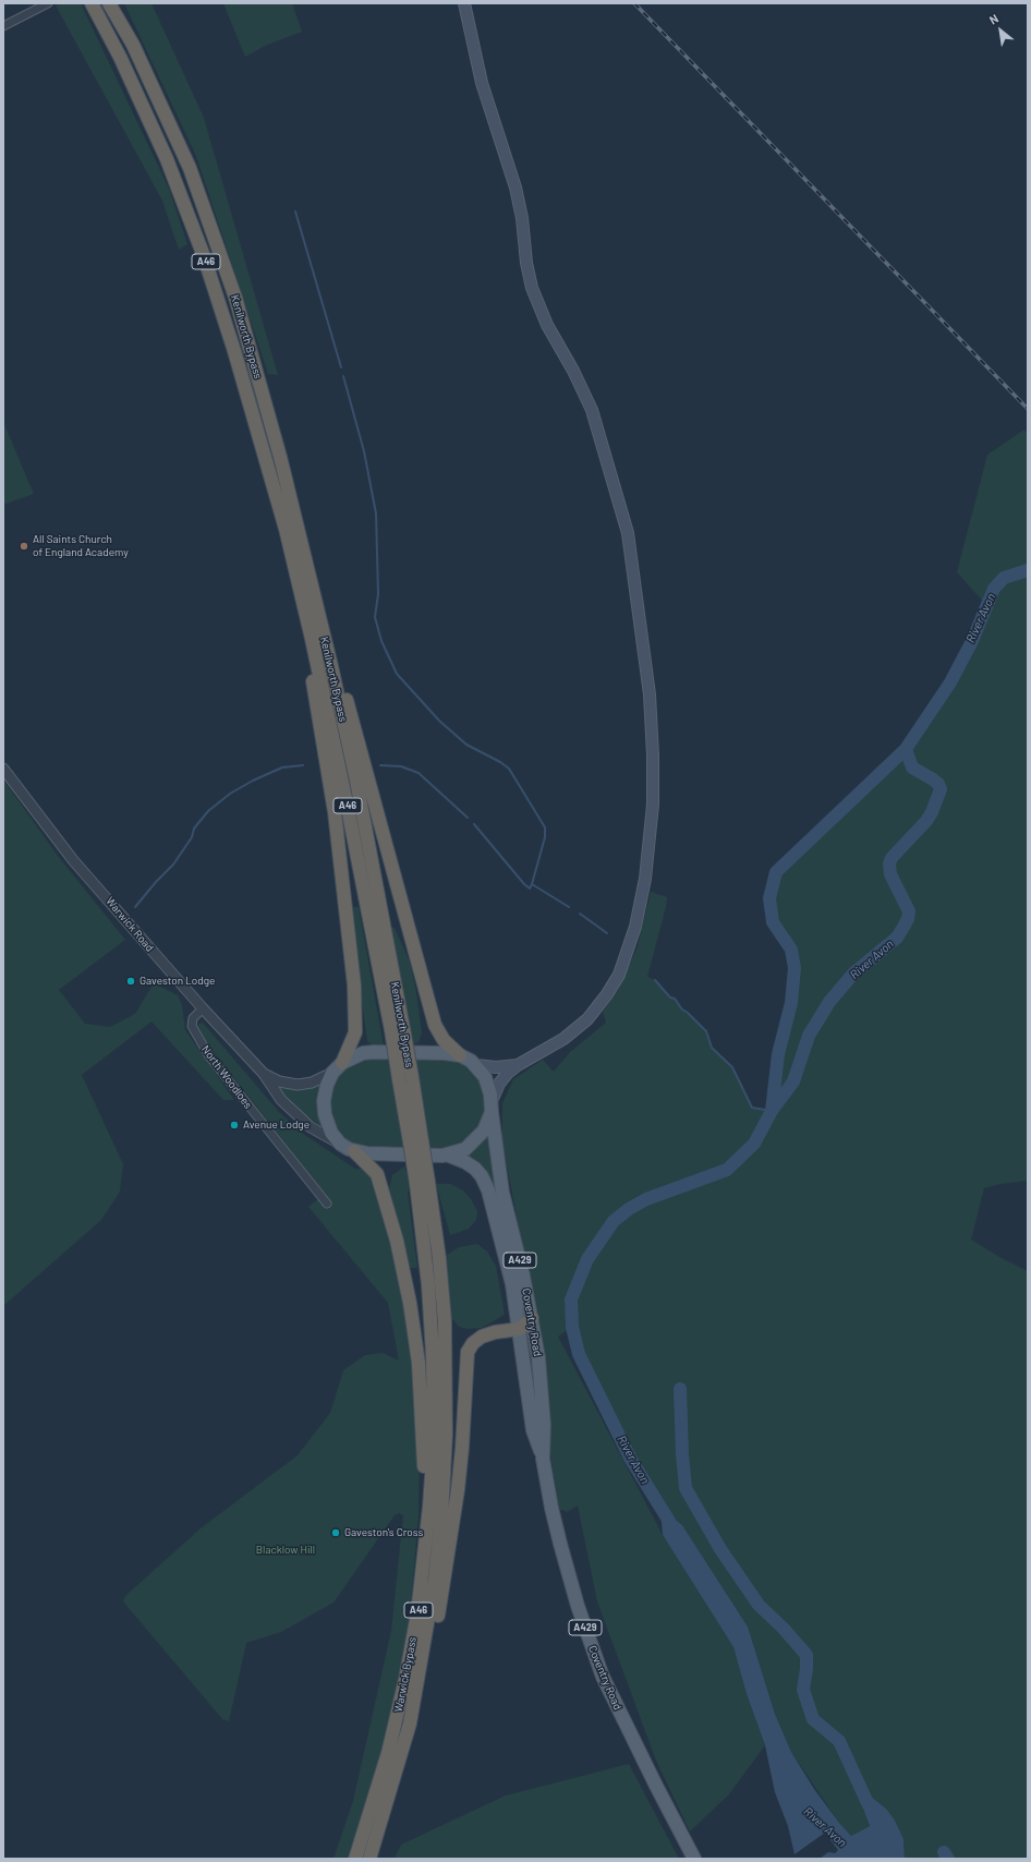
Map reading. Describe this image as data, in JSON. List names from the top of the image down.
{
  "streets": {
    "highway": ["A46", "Kenilworth Bypass", "Warwick Bypass"],
    "main road": ["A429", "Coventry Road"],
    "street": ["Warwick Road", "North Woodloes"]
  },
  "crossings": [
    ["A46", "Coventry Road"],
    ["A46", "Warwick Bypass"],
    ["Kenilworth Bypass", "Warwick Bypass"],
    ["Warwick Road", "North Woodloes"],
    ["Warwick Road", "Coventry Road"]
  ],
  "water": ["River Avon"],
  "parks": ["Blacklow Hill"],
  "places": [
    "All Saints Church of England Academy",
    "Gaveston Lodge",
    "Avenue Lodge",
    "Gaveston's Cross"
  ],
  "north": "top left"
}
